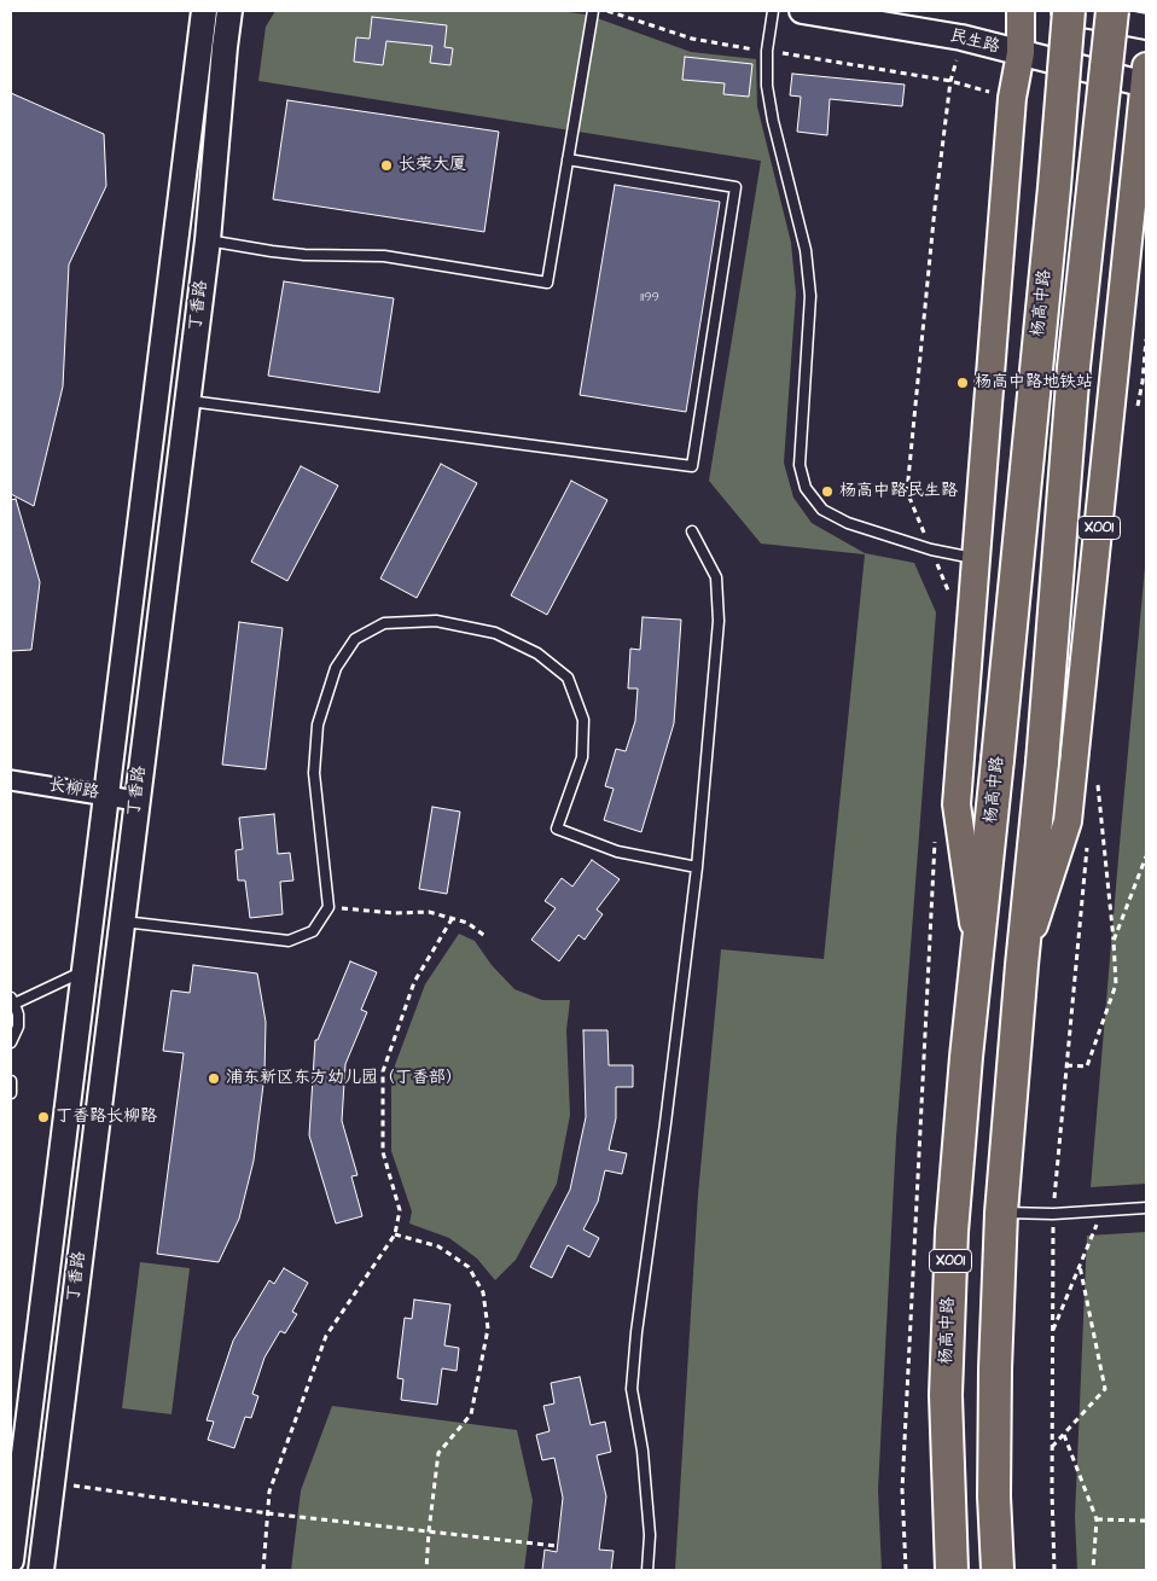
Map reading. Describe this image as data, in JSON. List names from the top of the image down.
{
  "streets": {
    "highway": ["杨高中路", "X001"],
    "street": ["民生路", "丁香路", "长柳路"]
  },
  "crossings": [
    ["民生路", "X001"],
    ["杨高中路", "X001"],
    ["丁香路", "长柳路"]
  ],
  "places": [
    "长荣大厦",
    "杨高中路地铁站",
    "杨高中路民生路",
    "浦东新区东方幼儿园（丁香部）",
    "丁香路长柳路"
  ],
  "house_numbers": ["1199"]
}
